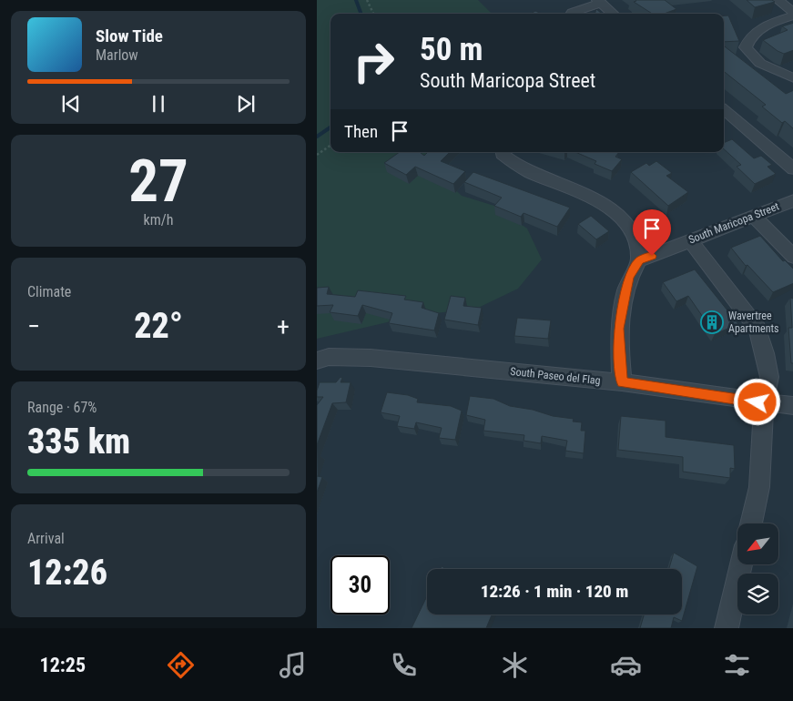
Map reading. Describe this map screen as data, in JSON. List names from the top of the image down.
{
  "streets": {
    "street": ["South Maricopa Street", "South Paseo del Flag"]
  },
  "places": {
    "building": ["Wavertree Apartments"]
  },
  "north": "bottom left",
  "page": {
    "turn": ["50 m", "South Maricopa Street"],
    "song": ["Slow Tide", "Marlow"],
    "then": "Then",
    "tile": [
      ["27", "km/h"],
      "Climate",
      ["Range · 67%", "335 km"],
      ["Arrival", "12:26"]
    ],
    "heat": ["−", "22°", "+"],
    "limit": "30",
    "trip": "12:26 · 1 min · 120 m",
    "tabs": "12:25"
  }
}
